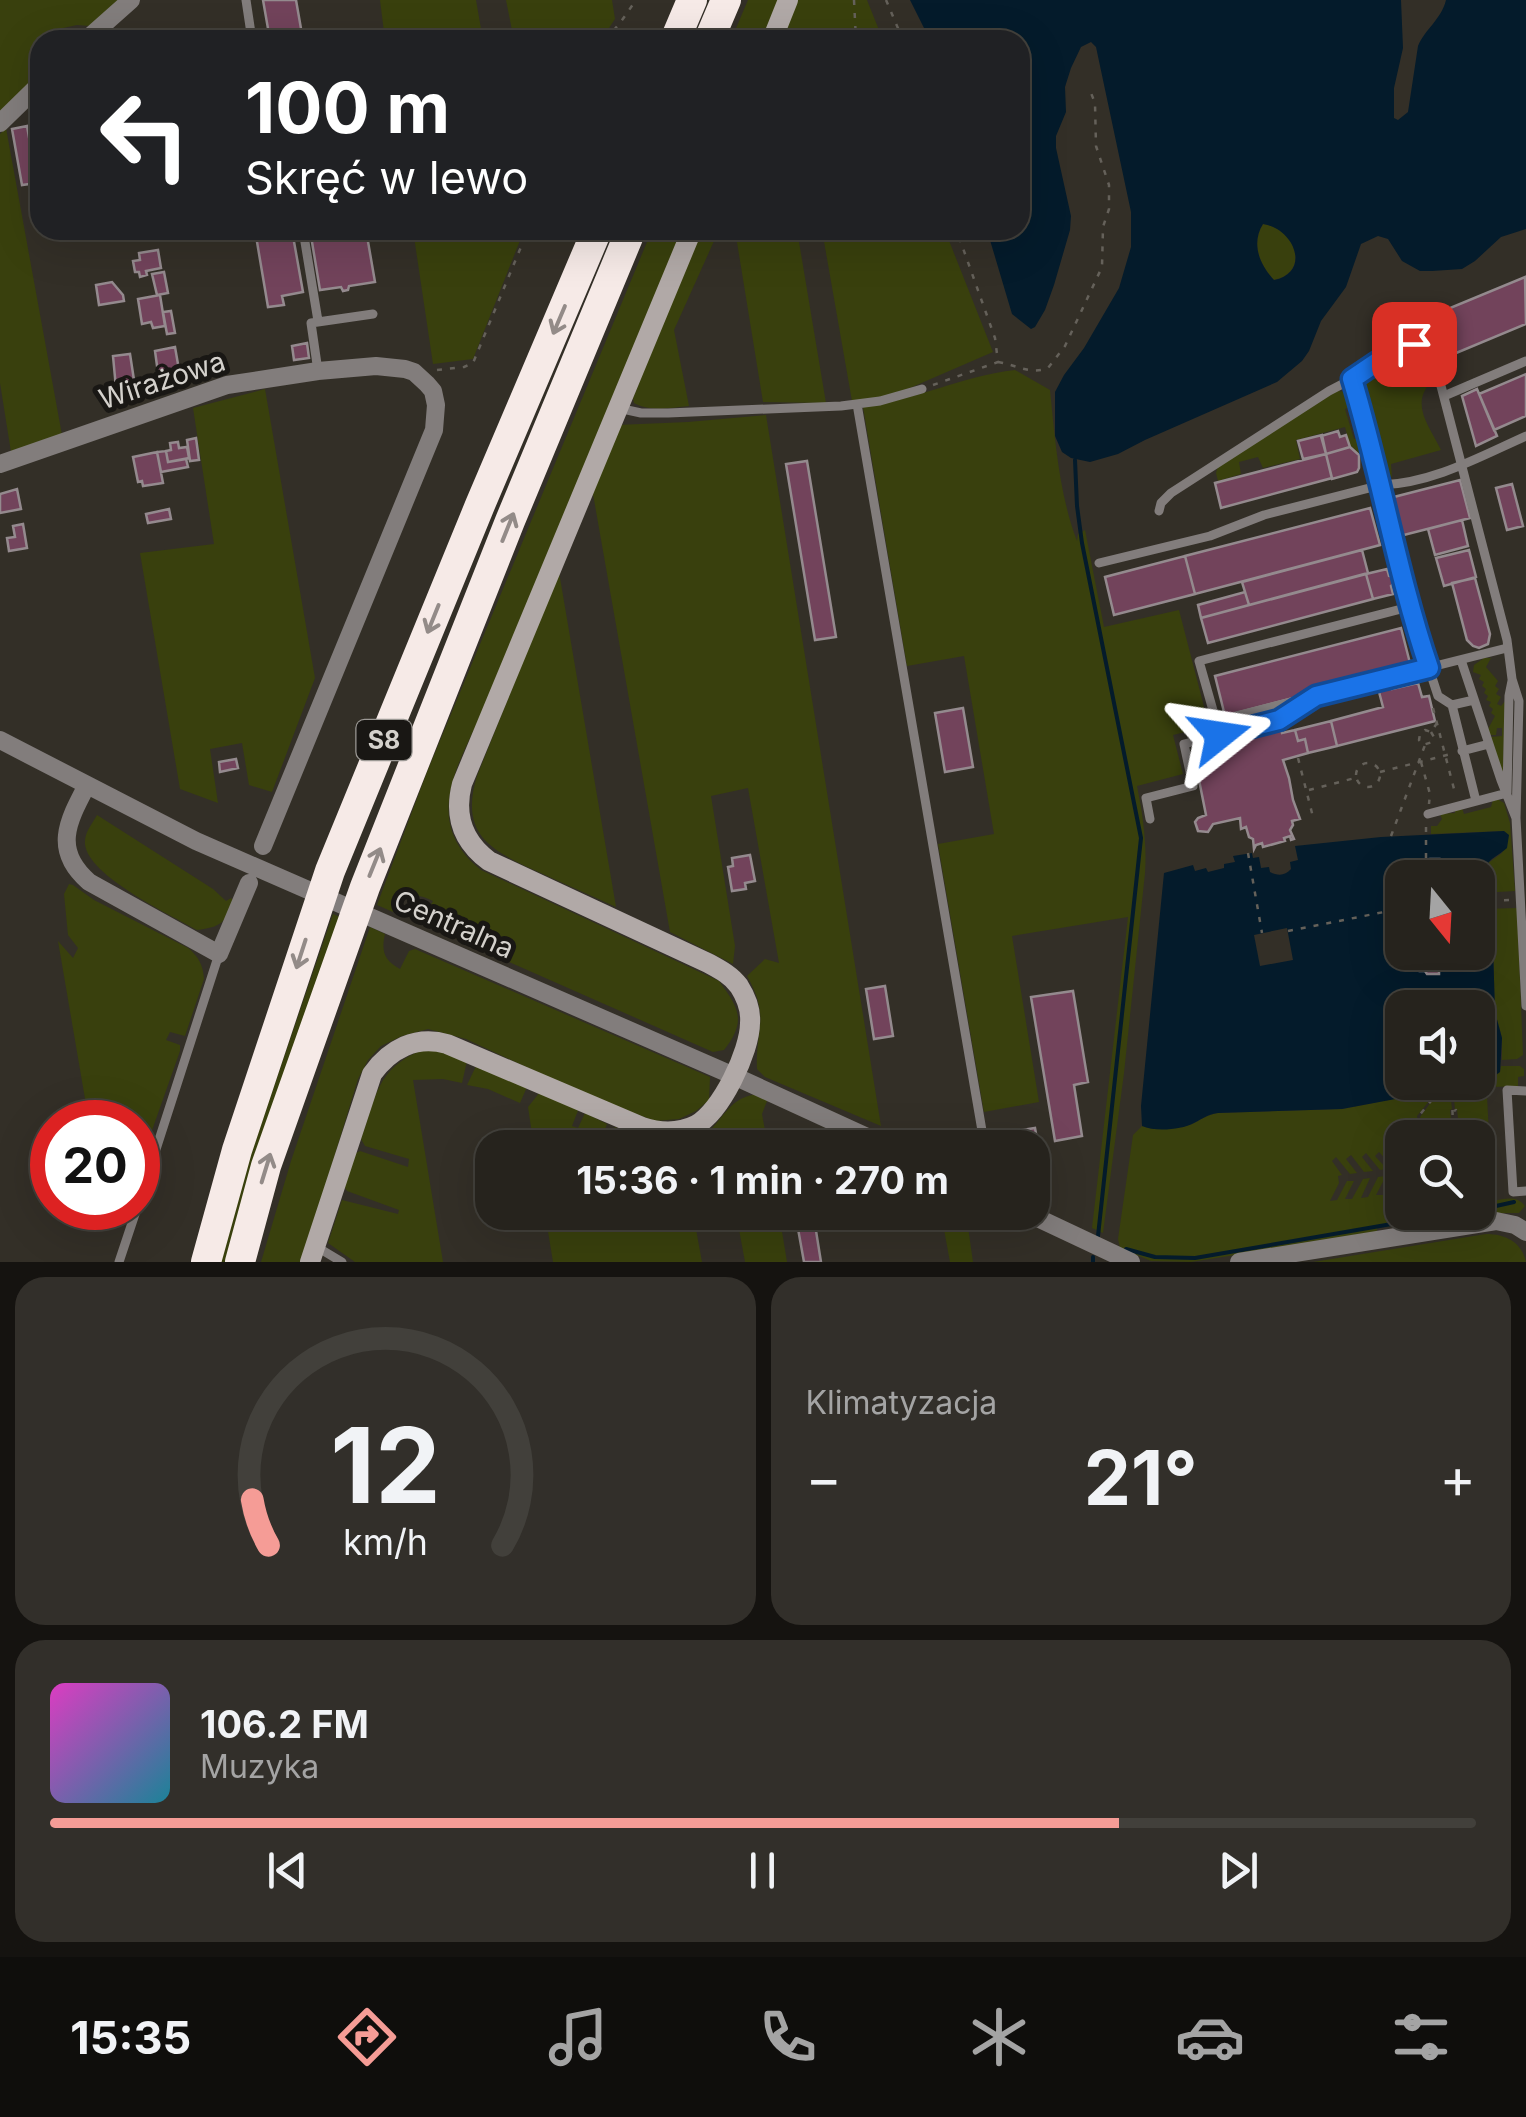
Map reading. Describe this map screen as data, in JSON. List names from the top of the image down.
{
  "streets": {
    "highway": ["S8"],
    "street": ["Wirażowa", "Centralna"]
  },
  "north": "bottom",
  "page": {
    "turn": ["100 m", "Skręć w lewo"],
    "limit": "20",
    "trip": "15:36 · 1 min · 270 m",
    "tile": "Klimatyzacja",
    "heat": ["−", "21°", "+"],
    "song": ["106.2 FM", "Muzyka"],
    "tabs": "15:35",
    "gauge": ["12", "km/h"]
  }
}
